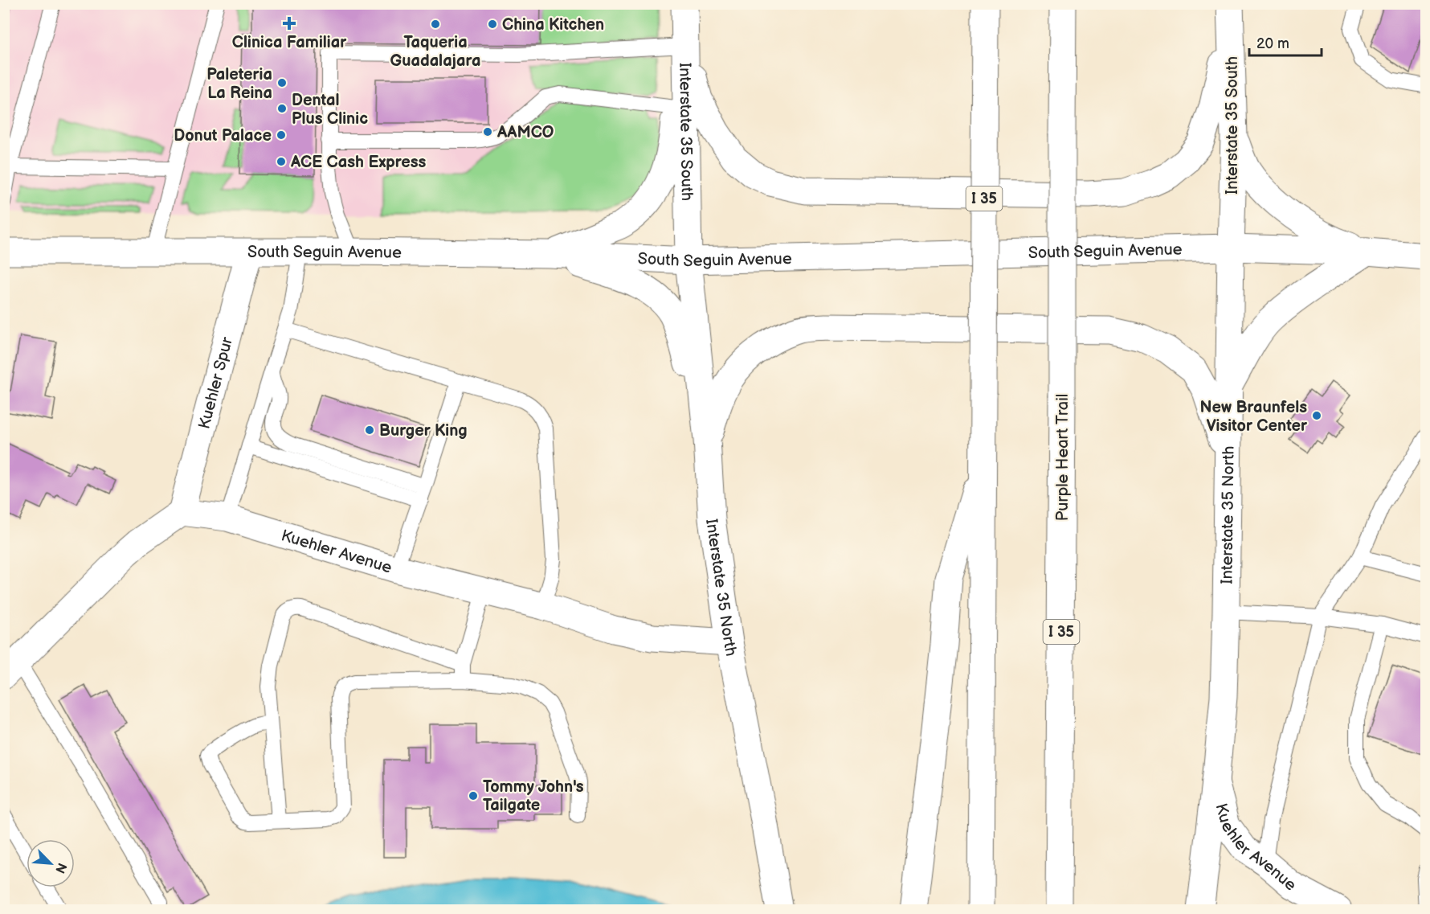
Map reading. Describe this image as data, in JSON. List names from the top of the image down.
{
  "streets": {
    "main road": [
      "Interstate 35 South",
      "I 35",
      "South Seguin Avenue",
      "Kuehler Spur",
      "Purple Heart Trail",
      "Interstate 35 North",
      "Kuehler Avenue"
    ]
  },
  "crossings": [
    ["Interstate 35 South", "South Seguin Avenue"],
    ["Interstate 35 South", "Interstate 35 North"],
    ["South Seguin Avenue", "Kuehler Spur"],
    ["South Seguin Avenue", "Interstate 35 North"],
    ["Kuehler Spur", "Kuehler Avenue"],
    ["Interstate 35 North", "Kuehler Avenue"]
  ],
  "places": {
    "health": ["Clinica Familiar"],
    "other": [
      "Taqueria Guadalajara",
      "China Kitchen",
      "Paleteria La Reina",
      "Dental Plus Clinic",
      "AAMCO",
      "Donut Palace",
      "ACE Cash Express",
      "New Braunfels Visitor Center",
      "Burger King",
      "Tommy John's Tailgate"
    ]
  },
  "scale_bar": "20 m",
  "north": "bottom right"
}
